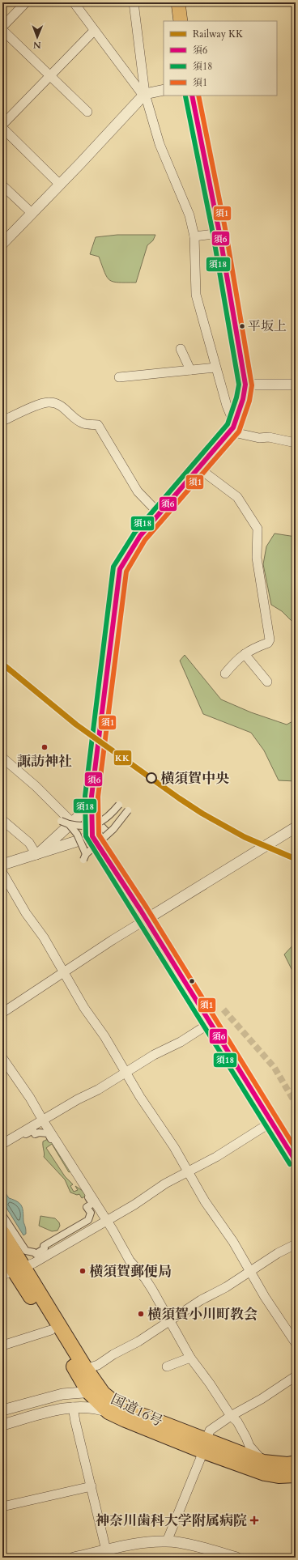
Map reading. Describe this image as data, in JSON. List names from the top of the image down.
{
  "streets": {
    "highway": ["国道16号"]
  },
  "places": {
    "other": [
      "平坂上",
      "諏訪神社",
      "横須賀中央",
      "横須賀郵便局",
      "横須賀小川町教会"
    ],
    "health": ["神奈川歯科大学附属病院"]
  },
  "lines": [
    "transit line 須6",
    "transit line 須1",
    "transit line 須18",
    "rail line KK"
  ],
  "legend": [
    "Railway KK",
    "須6",
    "須18",
    "須1"
  ],
  "north": "bottom"
}
